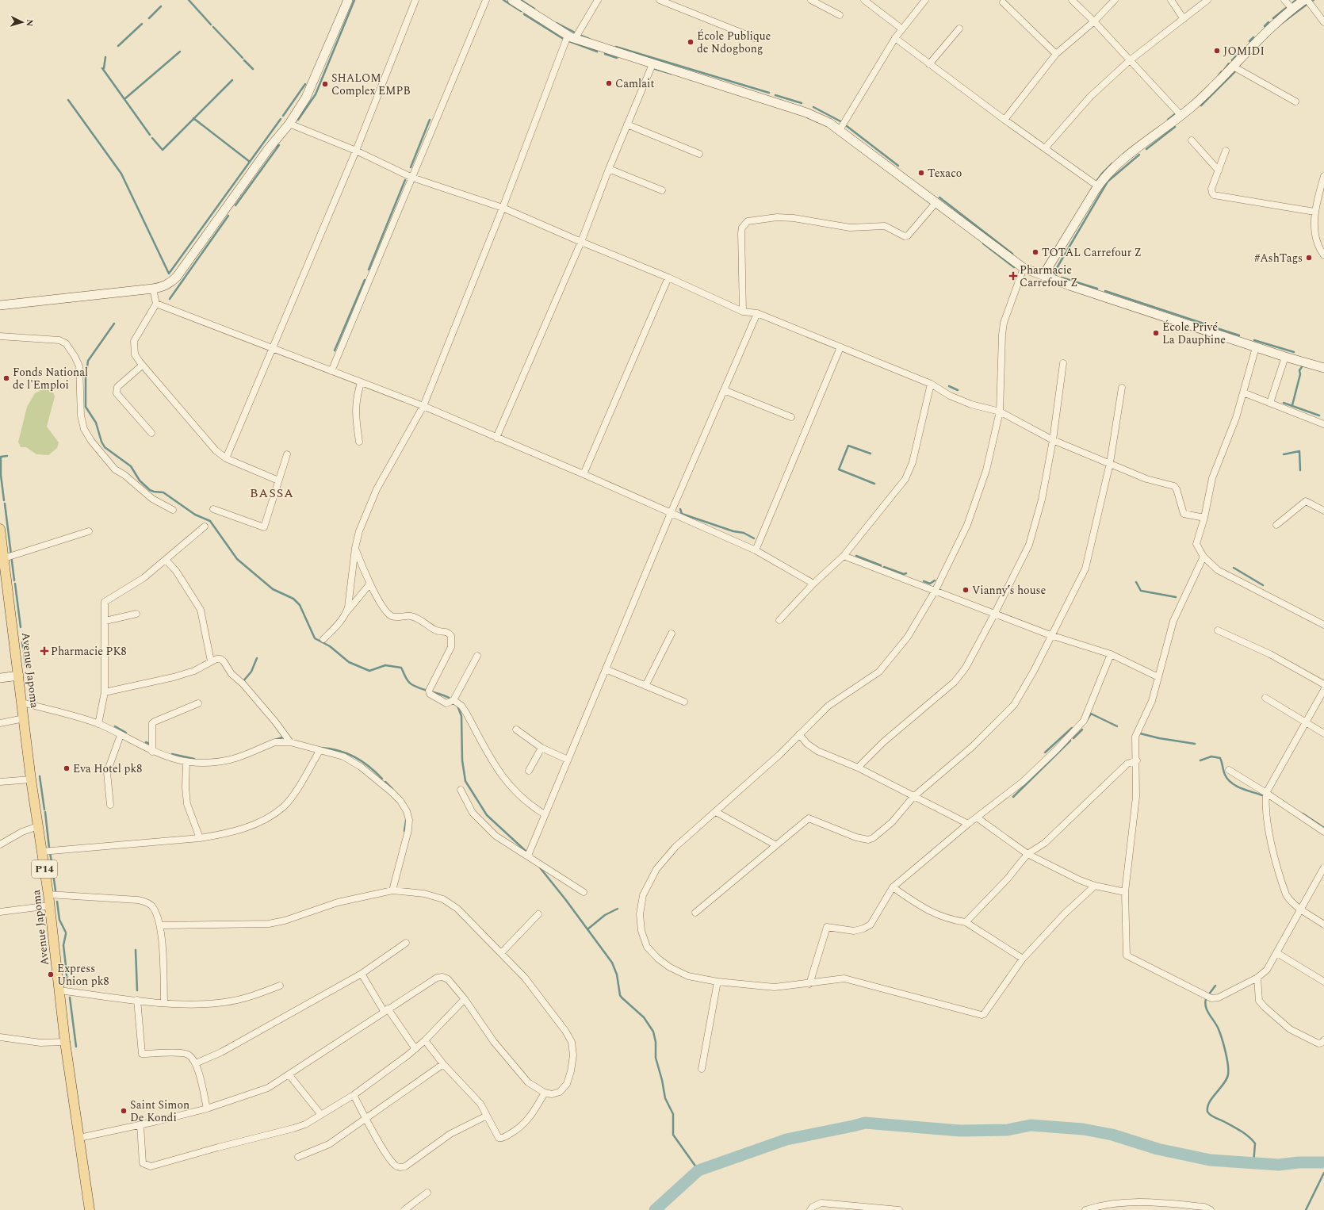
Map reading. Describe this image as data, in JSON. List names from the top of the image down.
{
  "streets": {
    "main road": ["Avenue Japoma", "P14"]
  },
  "districts": ["BASSA"],
  "places": {
    "other": [
      "École Publique de Ndogbong",
      "JOMIDI",
      "Camlait",
      "SHALOM Complex EMPB",
      "Texaco",
      "TOTAL Carrefour Z",
      "#AshTags",
      "École Privé La Dauphine",
      "Fonds National de l'Emploi",
      "Vianny’s house",
      "Eva Hotel pk8",
      "Express Union pk8",
      "Saint Simon De Kondi"
    ],
    "health": ["Pharmacie Carrefour Z", "Pharmacie PK8"]
  },
  "north": "right"
}
